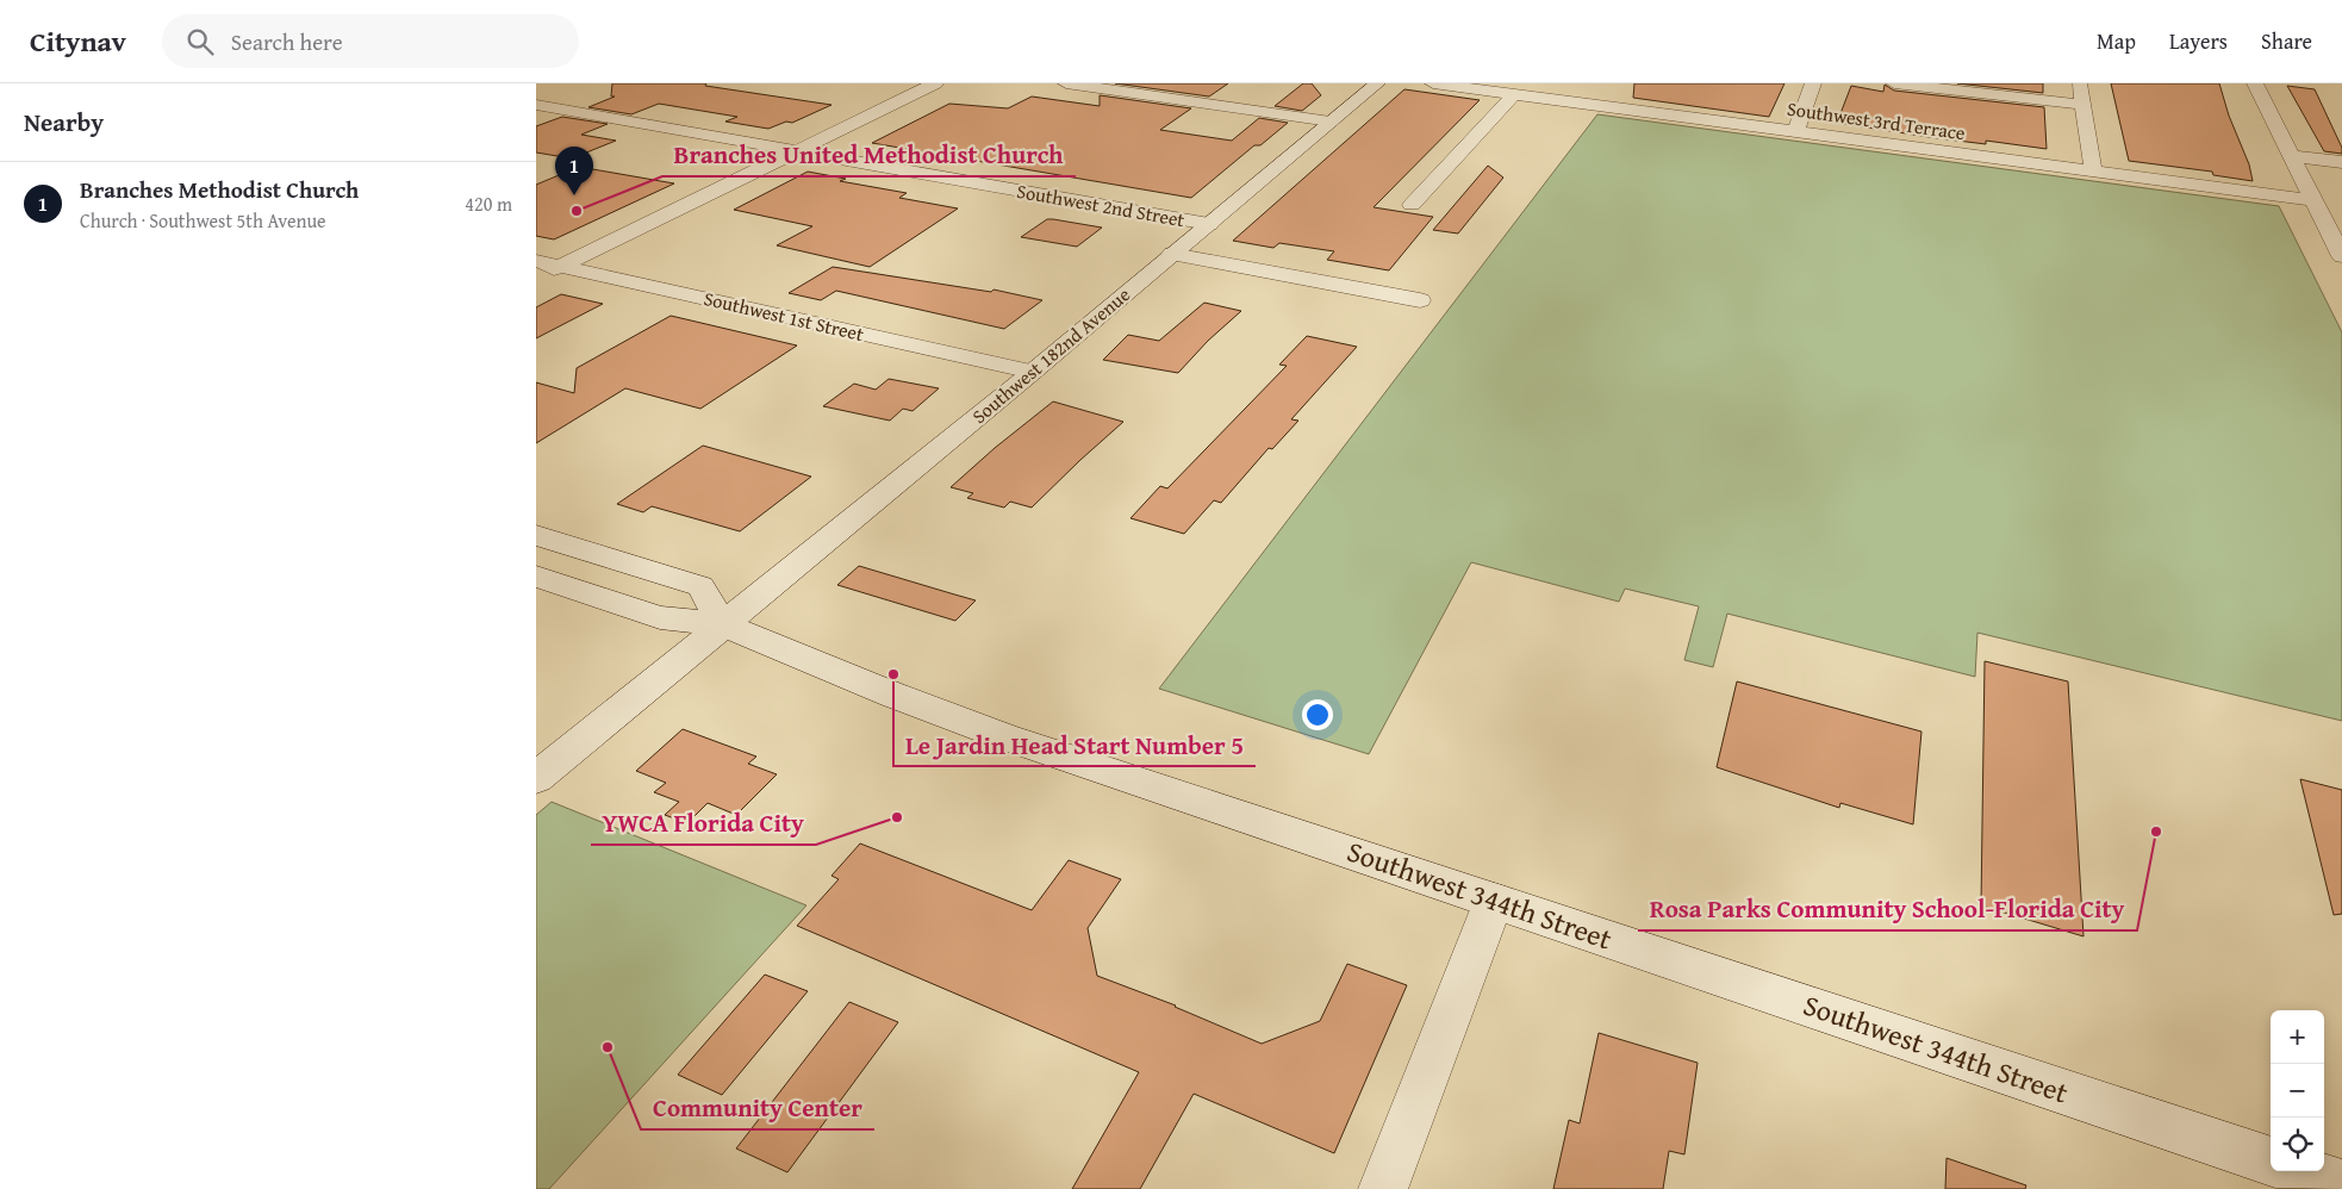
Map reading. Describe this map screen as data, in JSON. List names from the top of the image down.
{
  "streets": {
    "street": [
      "Southwest 3rd Terrace",
      "Southwest 2nd Street",
      "Southwest 1st Street",
      "Southwest 182nd Avenue",
      "Southwest 344th Street"
    ]
  },
  "crossings": [
    ["Southwest 2nd Street", "Southwest 182nd Avenue"],
    ["Southwest 1st Street", "Southwest 182nd Avenue"],
    ["Southwest 182nd Avenue", "Southwest 344th Street"]
  ],
  "places": [
    "Branches United Methodist Church",
    "Le Jardin Head Start Number 5",
    "YWCA Florida City",
    "Rosa Parks Community School-Florida City",
    "Community Center"
  ],
  "page": {
    "header": "Citynav",
    "search": "Search here",
    "nav": ["Map", "Layers", "Share"],
    "heading": "Nearby",
    "pins": "1",
    "list": [
      {
        "mark": "1",
        "name": "Branches Methodist Church",
        "note": "Church · Southwest 5th Avenue",
        "value": "420 m"
      }
    ],
    "map_buttons": ["+", "−"]
  }
}
